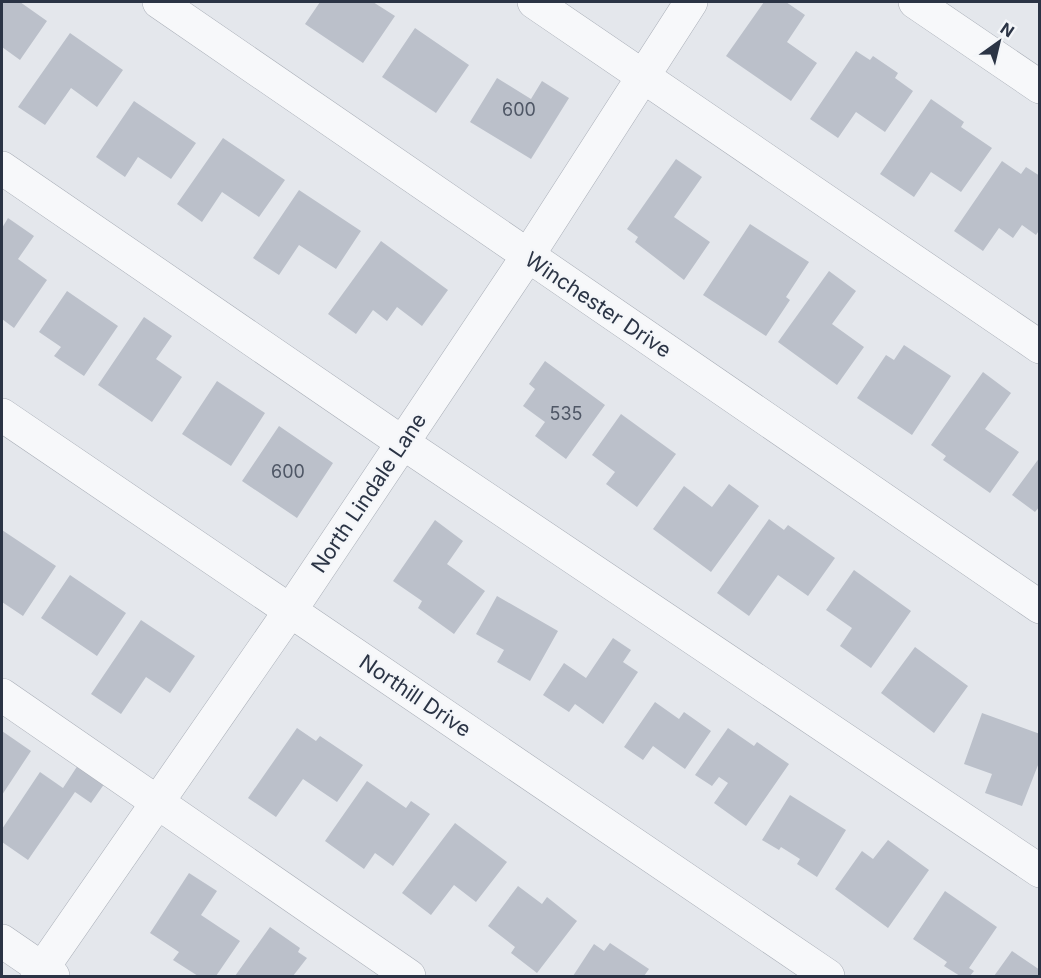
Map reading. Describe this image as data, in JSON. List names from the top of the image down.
{
  "streets": {
    "street": ["Winchester Drive", "North Lindale Lane", "Northill Drive"]
  },
  "crossings": [
    ["Winchester Drive", "North Lindale Lane"],
    ["North Lindale Lane", "Northill Drive"]
  ],
  "house_numbers": ["600", "535", "600"],
  "north": "top right"
}
